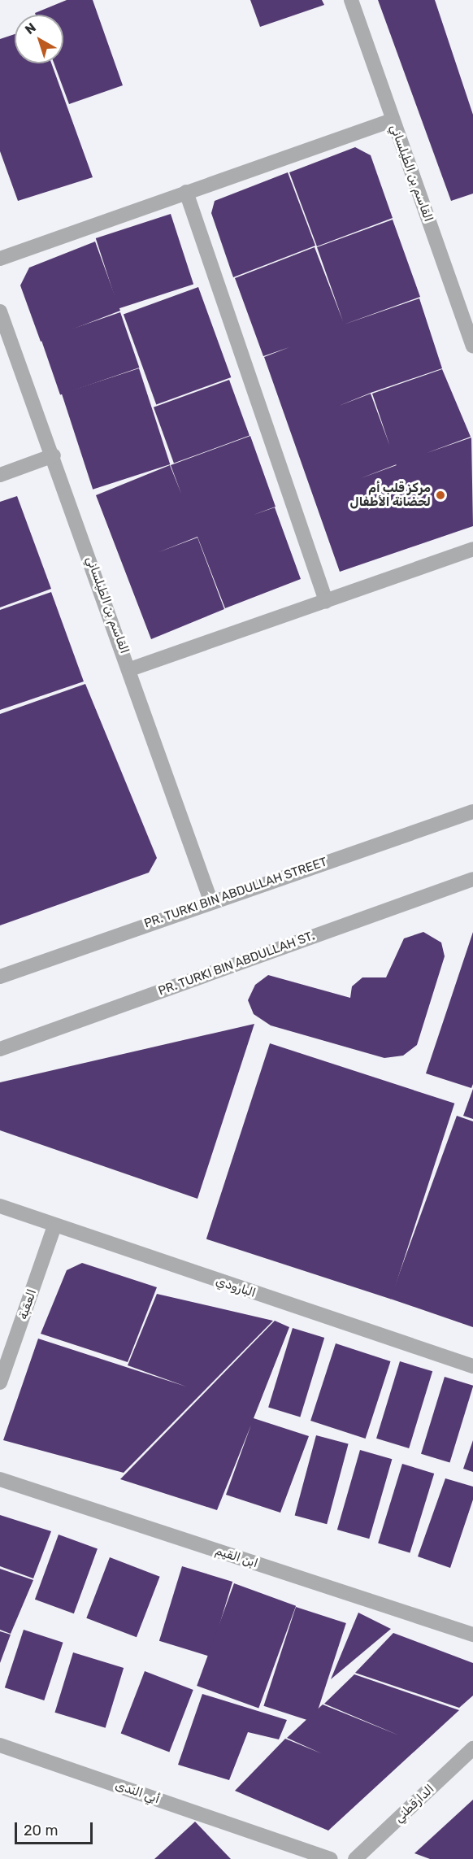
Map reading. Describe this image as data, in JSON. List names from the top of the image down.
{
  "streets": {
    "street": [
      "القاسم بن الطيلساني",
      "PR. TURKI BIN ABDULLAH STREET",
      "PR. TURKI BIN ABDULLAH ST.",
      "البارودي",
      "العقبة",
      "ابن القيم",
      "أبي الندى",
      "الدارقطني"
    ]
  },
  "crossings": [
    ["القاسم بن الطيلساني", "PR. TURKI BIN ABDULLAH STREET"],
    ["البارودي", "العقبة"]
  ],
  "places": ["مركز قلب أم لحضانة الأطفال"],
  "scale_bar": "20 m",
  "north": "top left"
}
